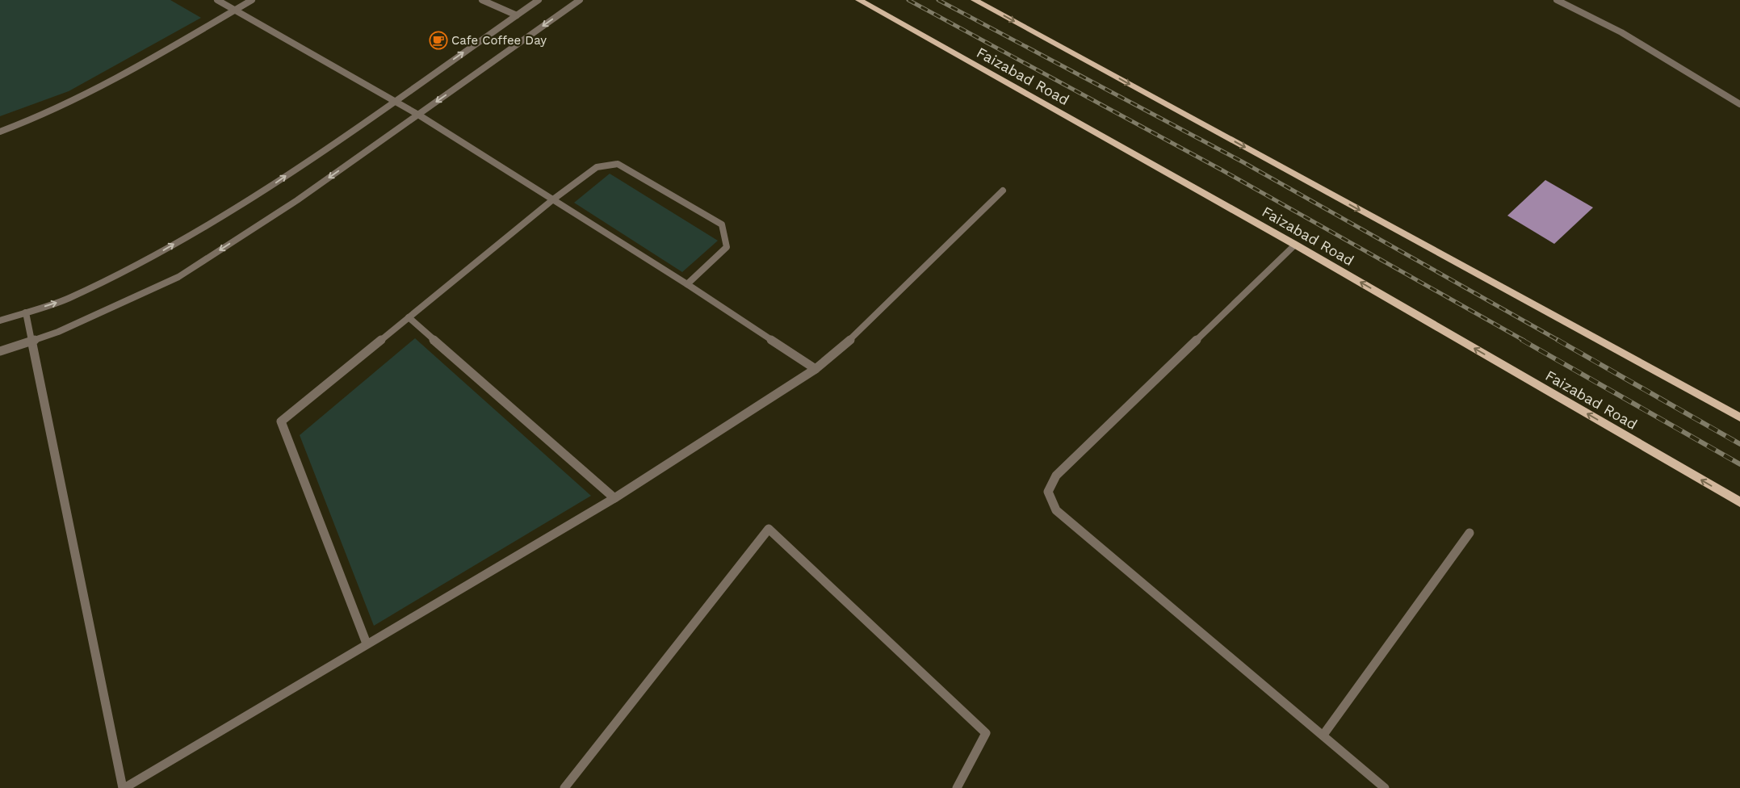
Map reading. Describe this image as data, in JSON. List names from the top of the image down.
{
  "streets": {
    "main road": ["Faizabad Road"]
  },
  "places": {
    "cafe": ["Cafe Coffee Day"]
  }
}
